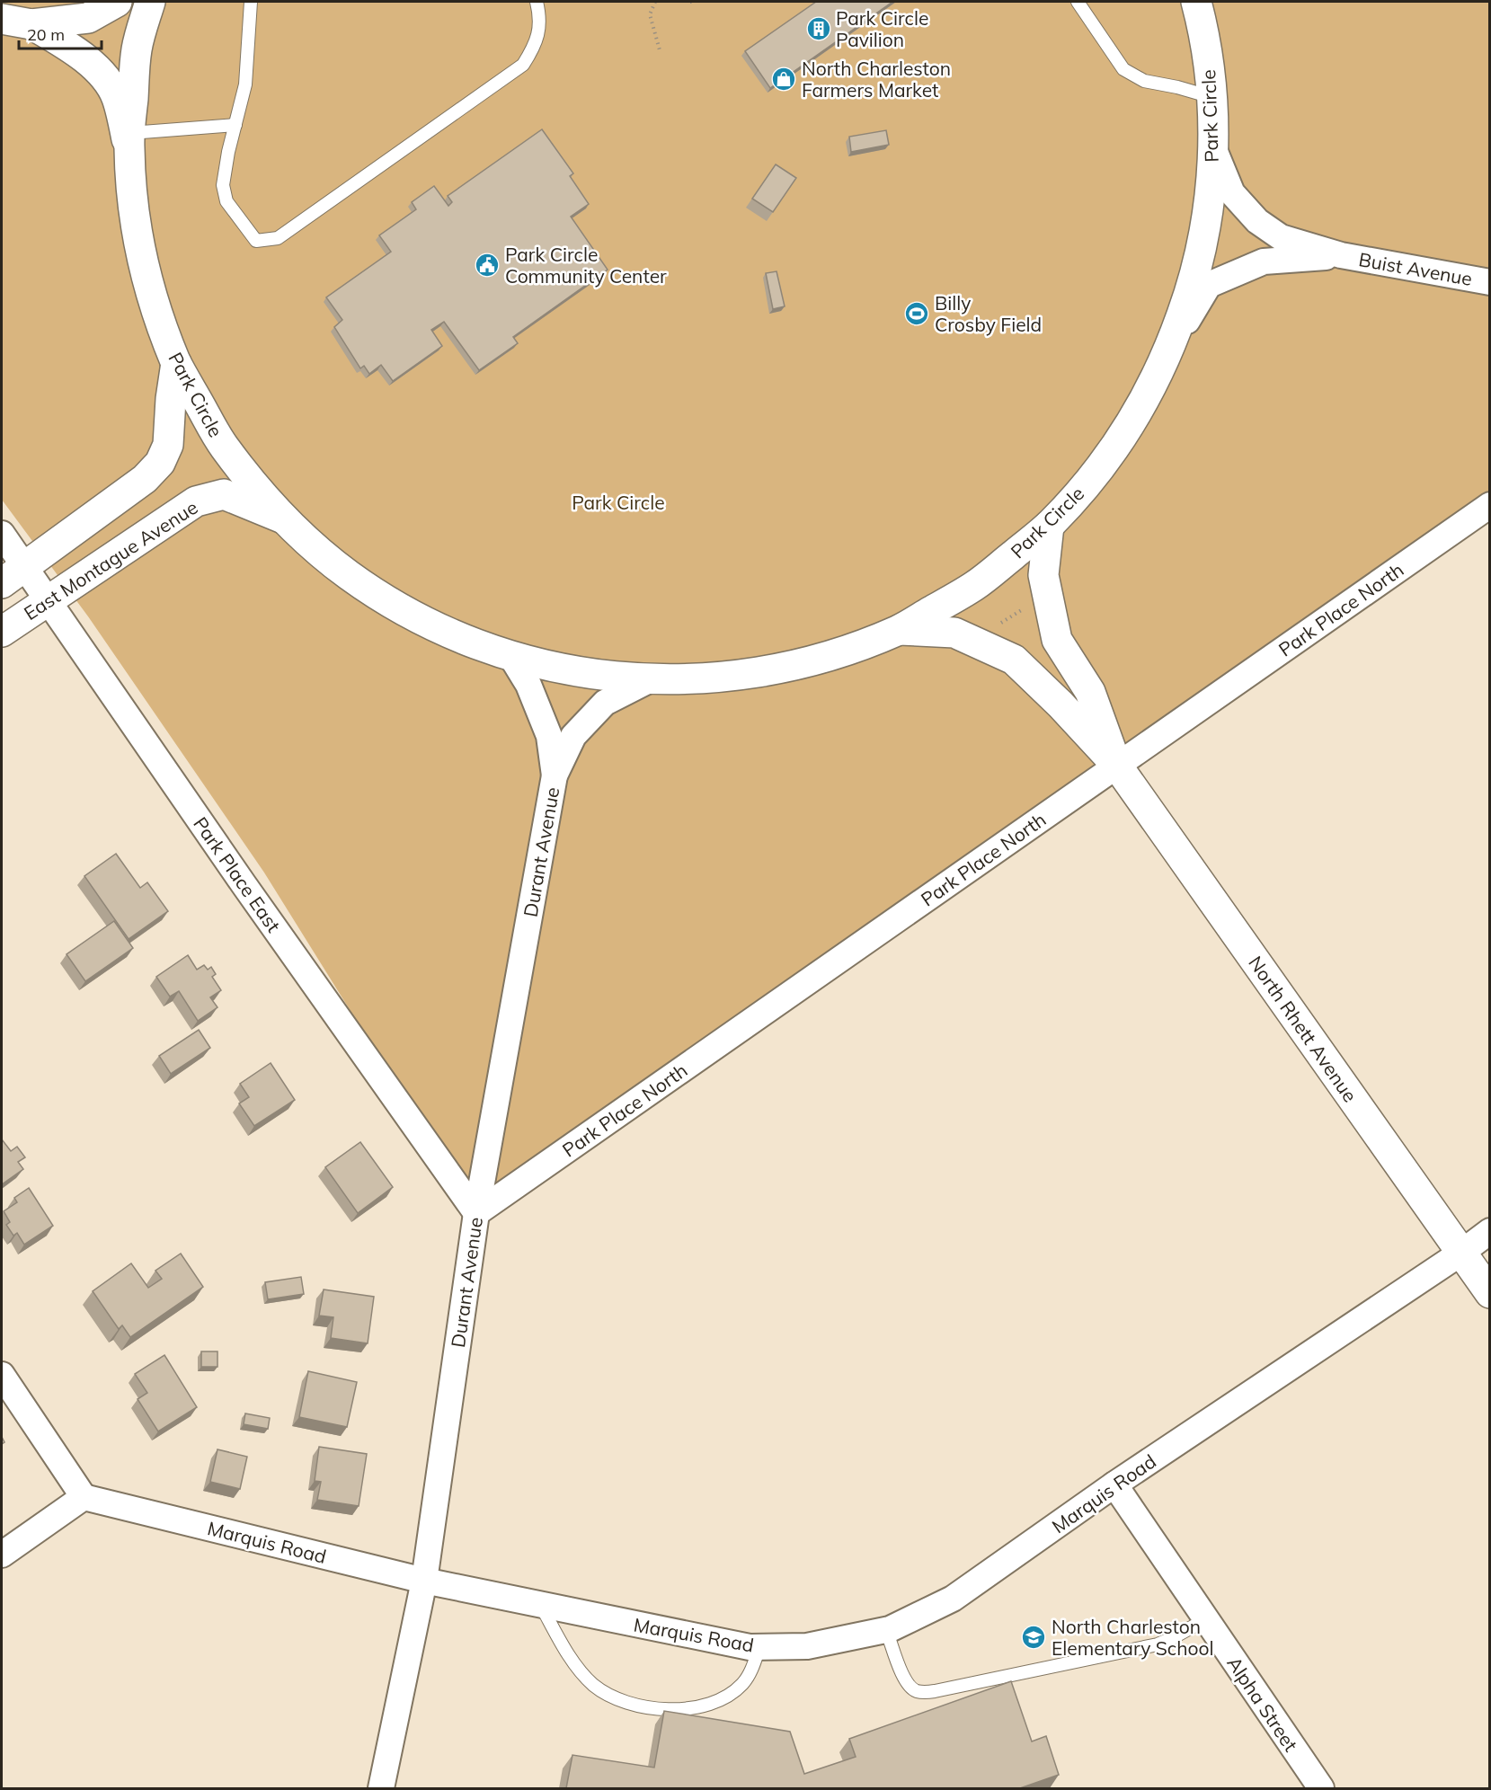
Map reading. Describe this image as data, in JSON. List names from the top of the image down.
{
  "streets": {
    "main road": ["Park Circle", "East Montague Avenue", "North Rhett Avenue"],
    "street": [
      "Buist Avenue",
      "Park Place North",
      "Durant Avenue",
      "Park Place East",
      "Marquis Road",
      "Alpha Street"
    ]
  },
  "crossings": [
    ["Park Circle", "Buist Avenue"],
    ["Park Circle", "East Montague Avenue"],
    ["Park Circle", "Durant Avenue"],
    ["Park Circle", "North Rhett Avenue"],
    ["East Montague Avenue", "Park Place East"],
    ["Park Place North", "Durant Avenue"],
    ["Park Place North", "Park Place East"],
    ["Park Place North", "North Rhett Avenue"],
    ["Durant Avenue", "Park Place East"],
    ["Durant Avenue", "Marquis Road"],
    ["North Rhett Avenue", "Marquis Road"],
    ["Marquis Road", "Alpha Street"]
  ],
  "parks": ["Park Circle"],
  "places": {
    "building": ["Park Circle Pavilion"],
    "shop": ["North Charleston Farmers Market"],
    "public building": ["Park Circle Community Center"],
    "sports": ["Billy Crosby Field"],
    "school or university": ["North Charleston Elementary School"]
  },
  "scale_bar": "20 m"
}
